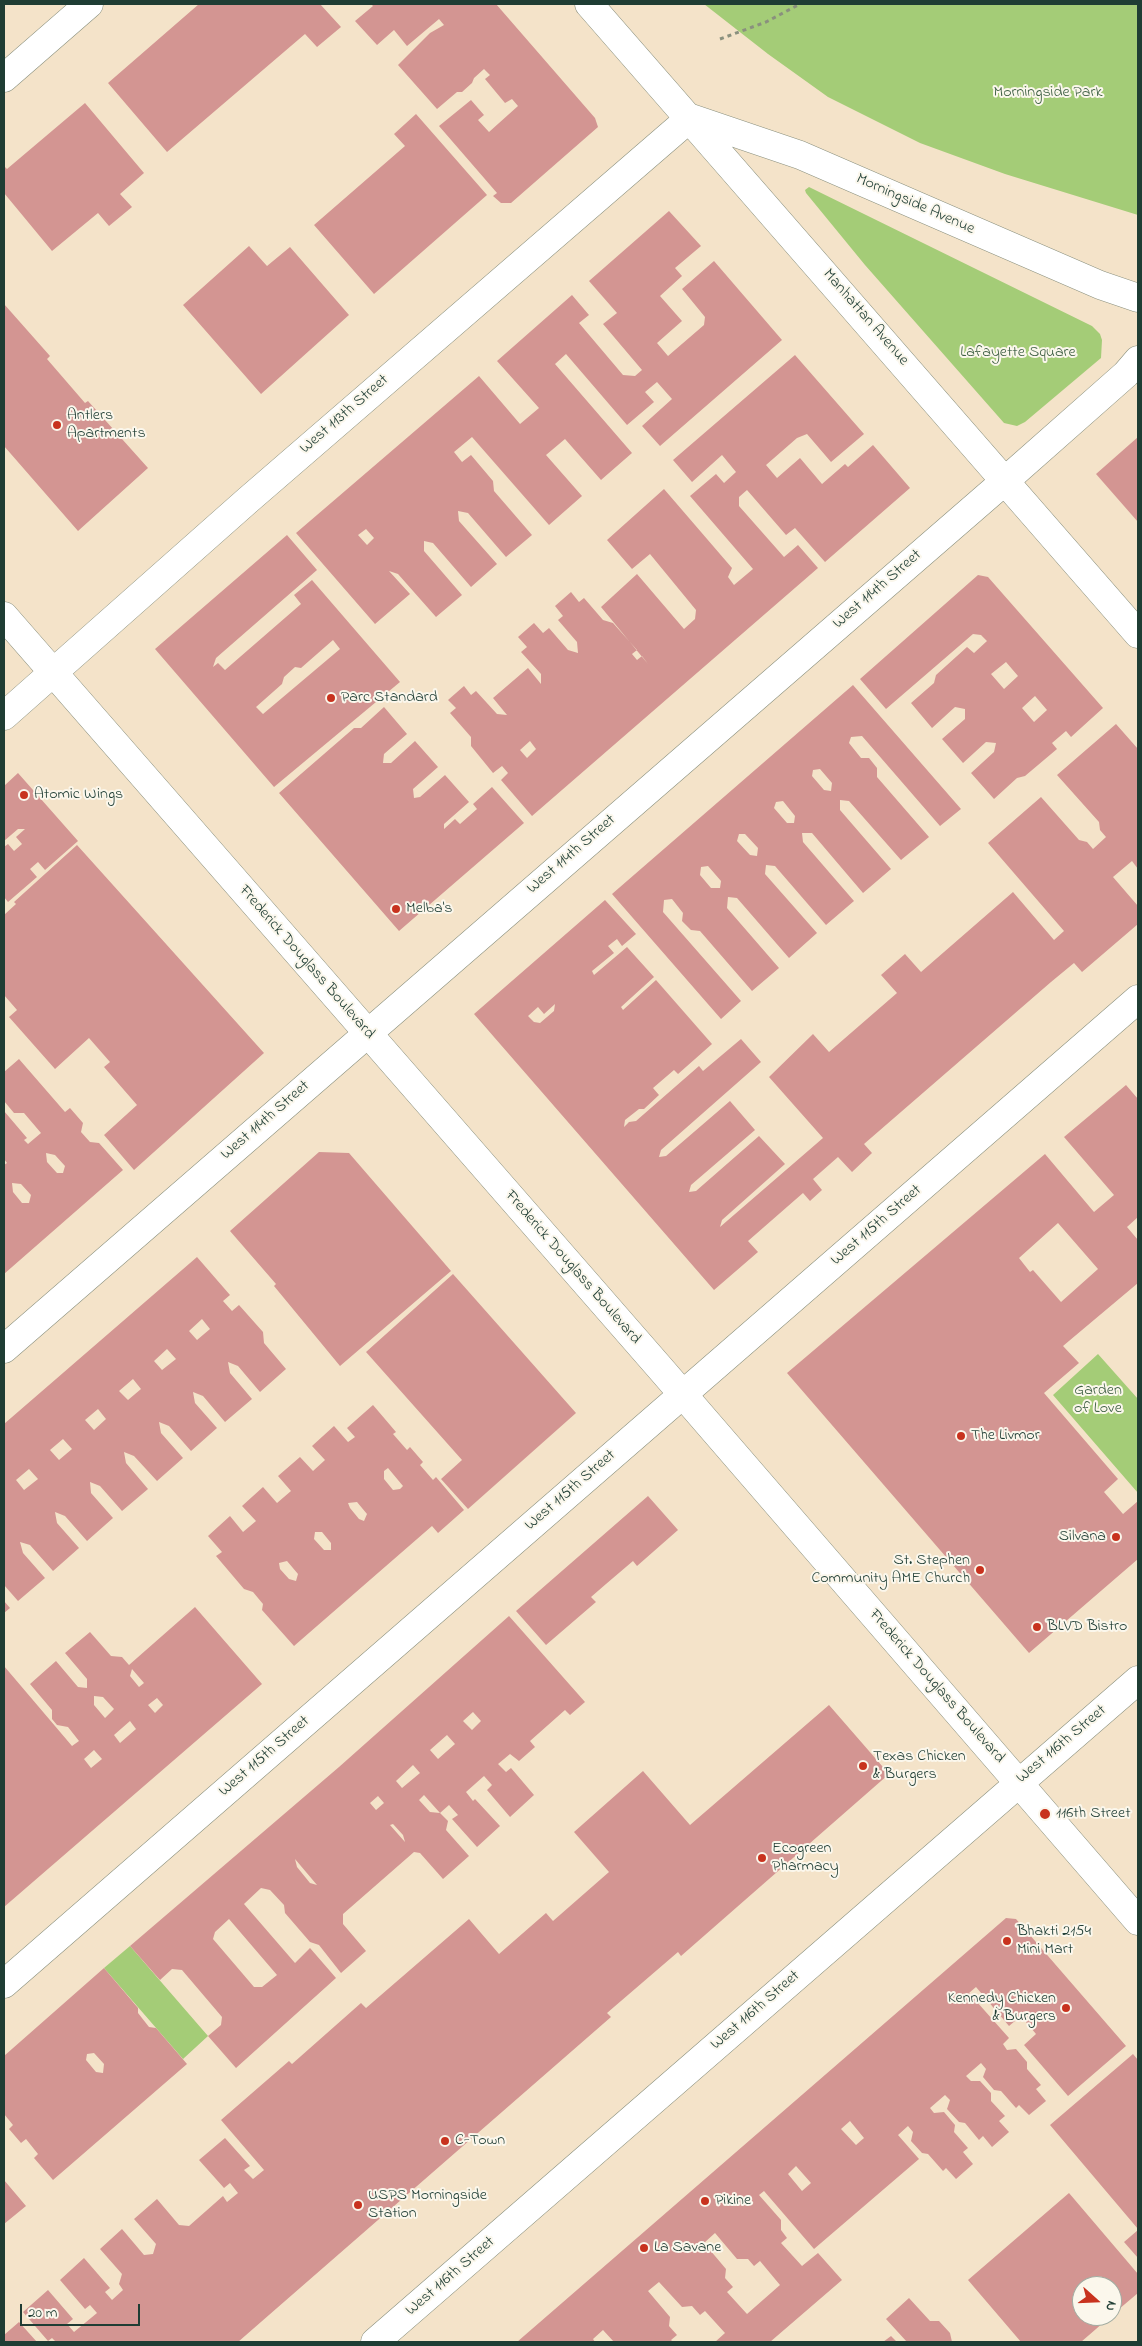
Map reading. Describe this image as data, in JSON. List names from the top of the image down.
{
  "streets": {
    "street": [
      "Morningside Avenue",
      "Manhattan Avenue",
      "West 113th Street",
      "West 114th Street",
      "Frederick Douglass Boulevard",
      "West 115th Street",
      "West 116th Street"
    ]
  },
  "crossings": [
    ["Morningside Avenue", "Manhattan Avenue"],
    ["Morningside Avenue", "West 113th Street"],
    ["Manhattan Avenue", "West 113th Street"],
    ["Manhattan Avenue", "West 114th Street"],
    ["West 113th Street", "Frederick Douglass Boulevard"],
    ["West 114th Street", "Frederick Douglass Boulevard"],
    ["Frederick Douglass Boulevard", "West 115th Street"],
    ["Frederick Douglass Boulevard", "West 116th Street"]
  ],
  "parks": ["Morningside Park", "Lafayette Square", "Garden of Love"],
  "places": [
    "Antlers Apartments",
    "Parc Standard",
    "Atomic Wings",
    "Melba's",
    "The Livmor",
    "Silvana",
    "St. Stephen Community AME Church",
    "BLVD Bistro",
    "Texas Chicken & Burgers",
    "116th Street",
    "Ecogreen Pharmacy",
    "Bhakti 2154 Mini Mart",
    "Kennedy Chicken & Burgers",
    "C-Town",
    "Pikine",
    "USPS Morningside Station",
    "La Savane"
  ],
  "scale_bar": "20 m",
  "north": "right"
}
